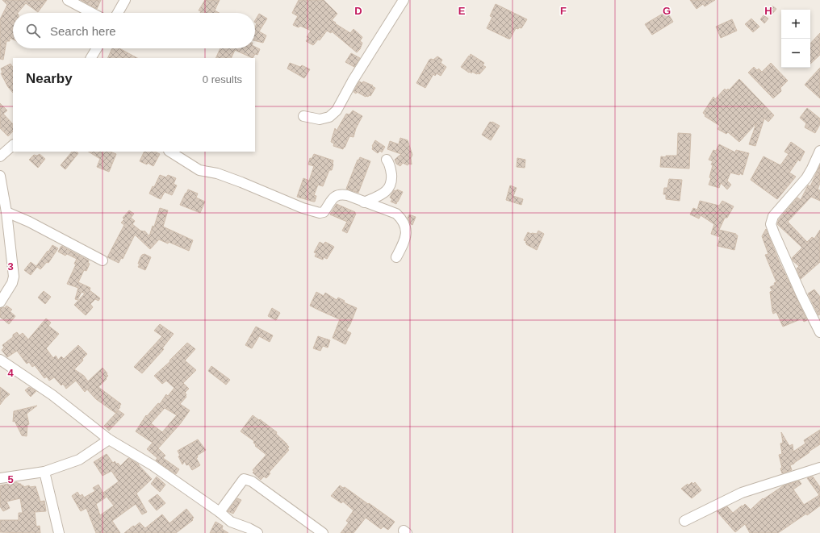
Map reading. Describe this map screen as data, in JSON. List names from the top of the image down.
{
  "page": {
    "map_buttons": ["+", "−"],
    "search": "Search here",
    "heading": ["Nearby", "0 results"]
  },
  "grid": {
    "columns": [
      "D",
      "E",
      "F",
      "G",
      "H"
    ],
    "rows": ["3", "4", "5"]
  }
}
